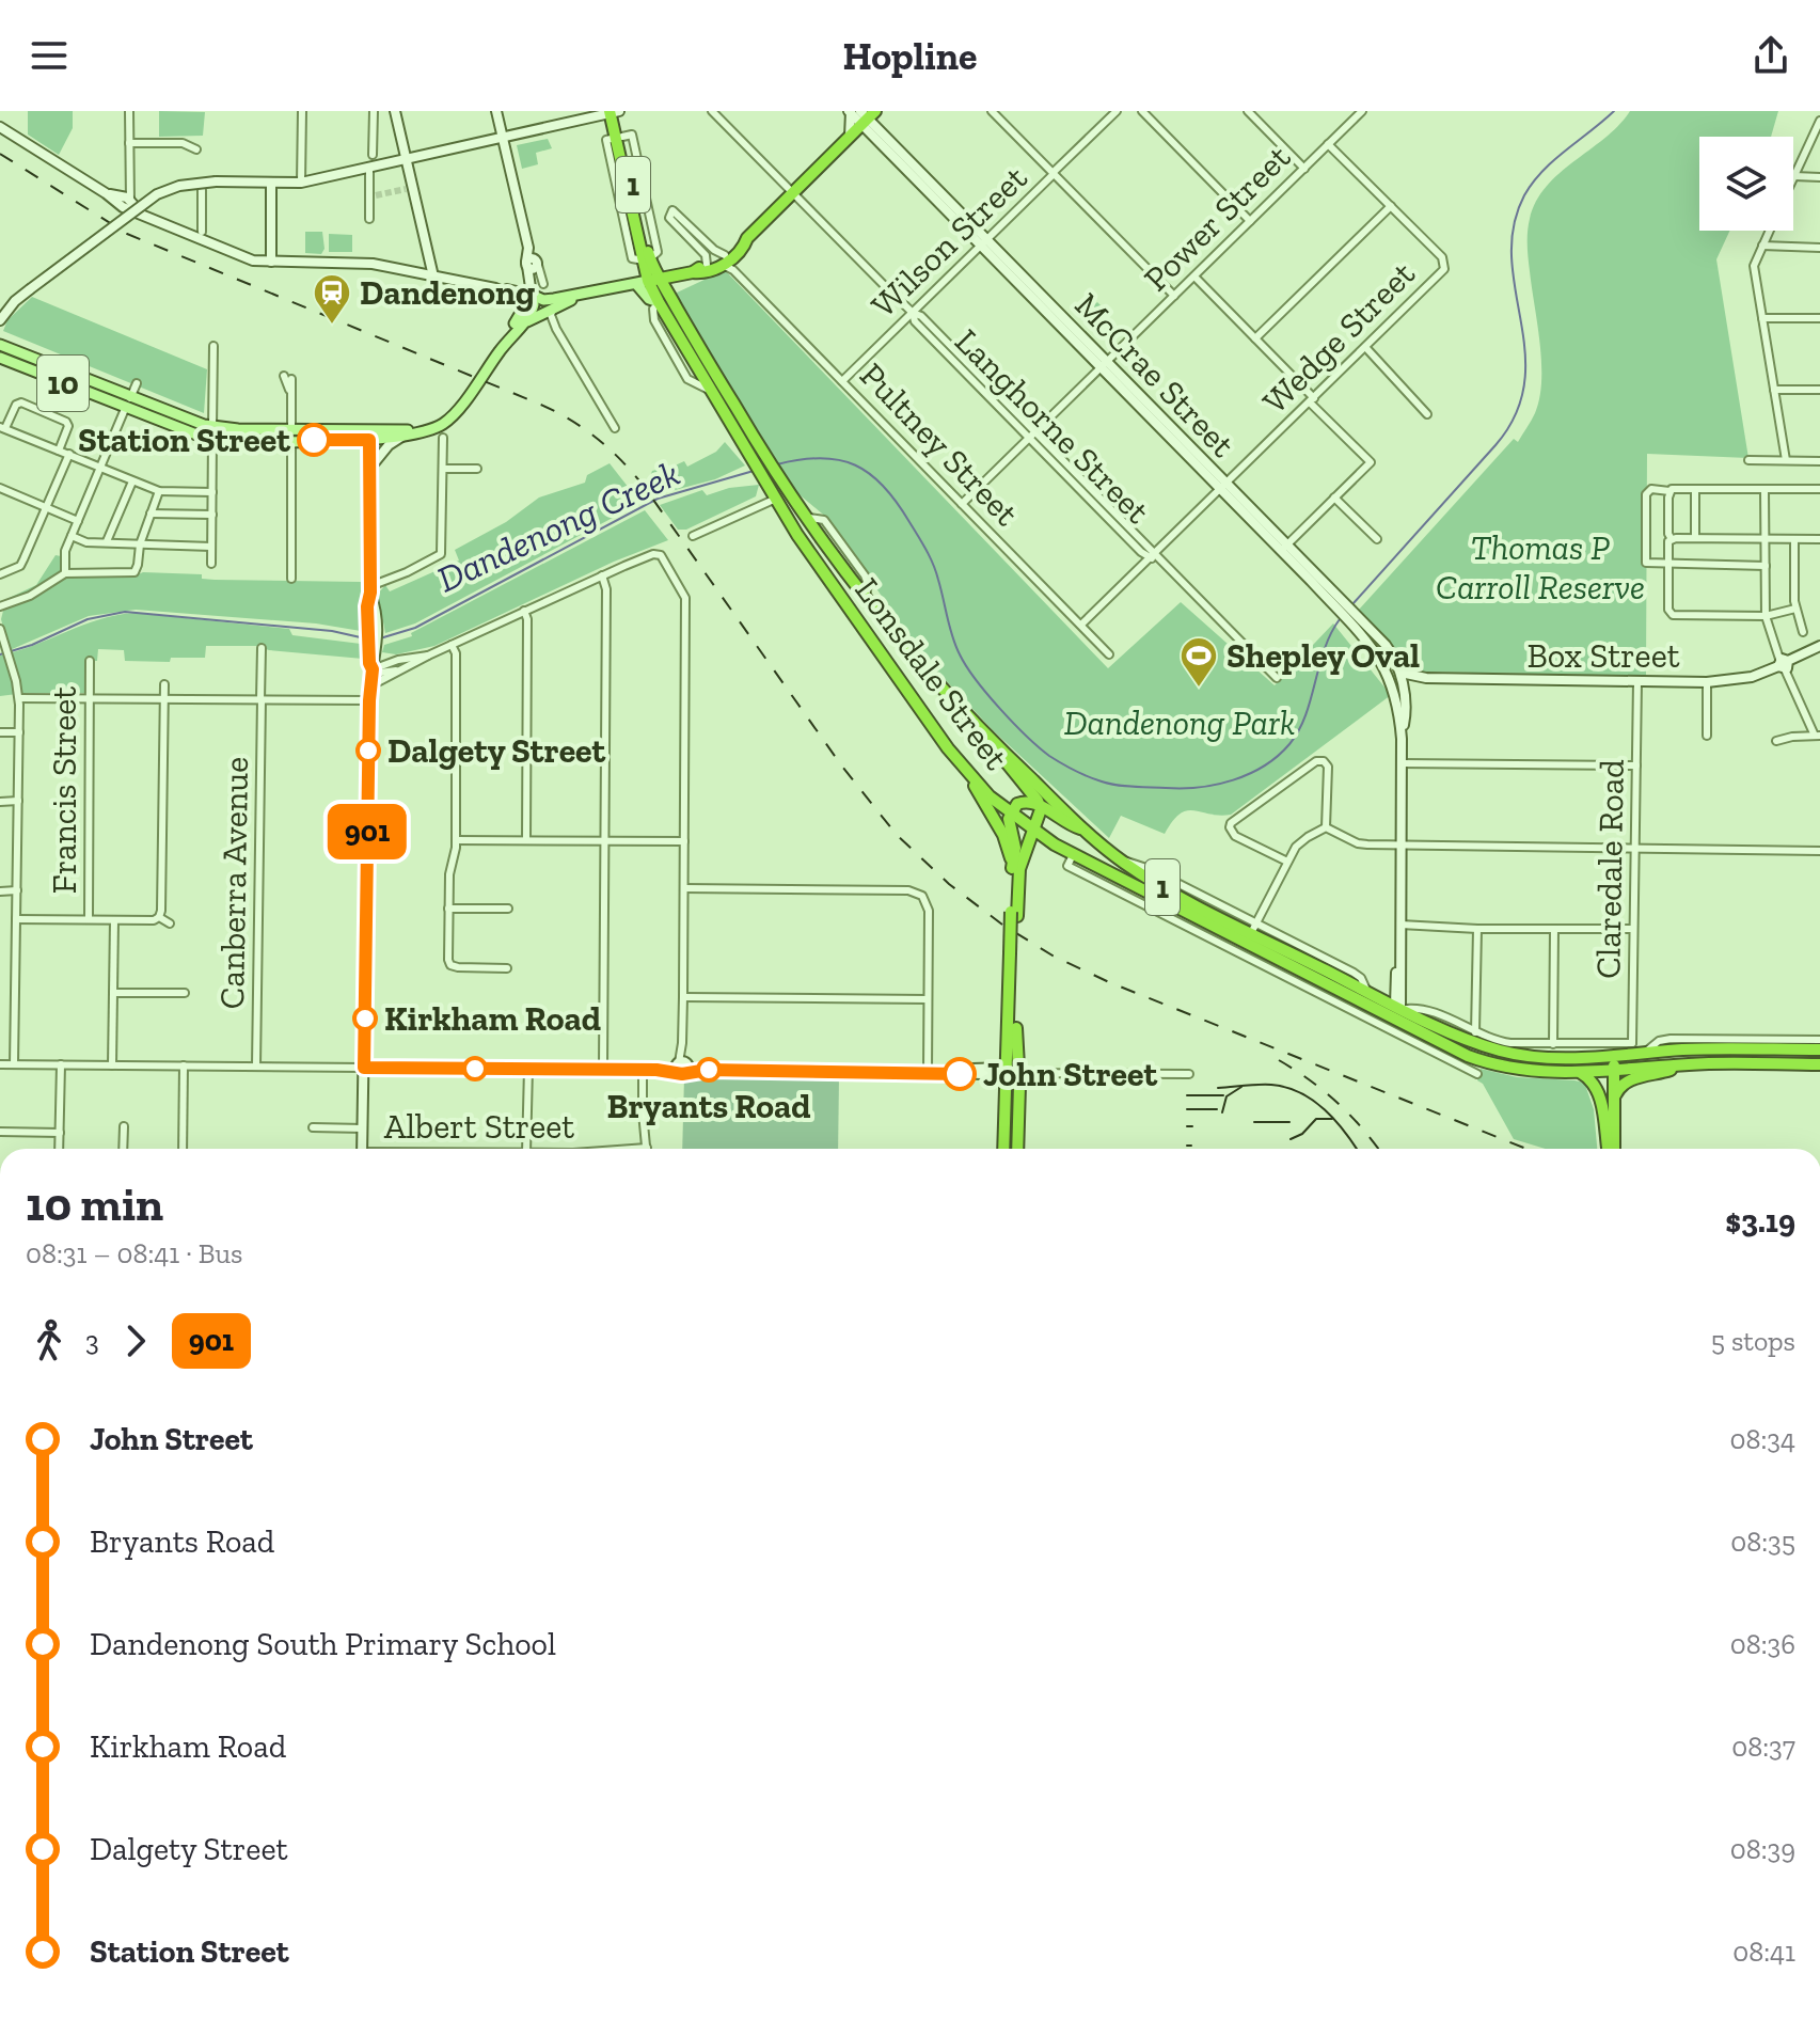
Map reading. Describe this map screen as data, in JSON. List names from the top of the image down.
{
  "streets": {
    "highway": ["1", "Lonsdale Street"],
    "main road": ["McCrae Street", "10", "Box Street"],
    "street": [
      "Power Street",
      "Wilson Street",
      "Wedge Street",
      "Langhorne Street",
      "Pultney Street",
      "Francis Street",
      "Claredale Road",
      "Canberra Avenue",
      "Albert Street"
    ]
  },
  "crossings": [
    ["1", "Lonsdale Street"],
    ["Power Street", "McCrae Street"],
    ["Power Street", "Langhorne Street"],
    ["Power Street", "Pultney Street"],
    ["Wilson Street", "McCrae Street"],
    ["Wilson Street", "Langhorne Street"],
    ["Wilson Street", "Pultney Street"],
    ["Wedge Street", "McCrae Street"],
    ["Wedge Street", "Langhorne Street"],
    ["Wedge Street", "Pultney Street"],
    ["McCrae Street", "Box Street"],
    ["10", "Lonsdale Street"],
    ["Box Street", "Claredale Road"],
    ["Lonsdale Street", "Claredale Road"]
  ],
  "water": ["Dandenong Creek"],
  "parks": ["Thomas P Carroll Reserve", "Dandenong Park"],
  "places": {
    "station": ["Dandenong"],
    "other": [
      "Station Street",
      "Dalgety Street",
      "Kirkham Road",
      "Bryants Road",
      "John Street"
    ],
    "sports": ["Shepley Oval"]
  },
  "lines": ["bus line 901"],
  "page": {
    "header": "Hopline",
    "on_map": "901",
    "heading": ["10 min", "08:31 – 08:41 · Bus", "$3.19"],
    "legs": ["3", "901", "5 stops"],
    "list": [
      {
        "name": "John Street",
        "value": "08:34"
      },
      {
        "name": "Bryants Road",
        "value": "08:35"
      },
      {
        "name": "Dandenong South Primary School",
        "value": "08:36"
      },
      {
        "name": "Kirkham Road",
        "value": "08:37"
      },
      {
        "name": "Dalgety Street",
        "value": "08:39"
      },
      {
        "name": "Station Street",
        "value": "08:41"
      }
    ]
  }
}
